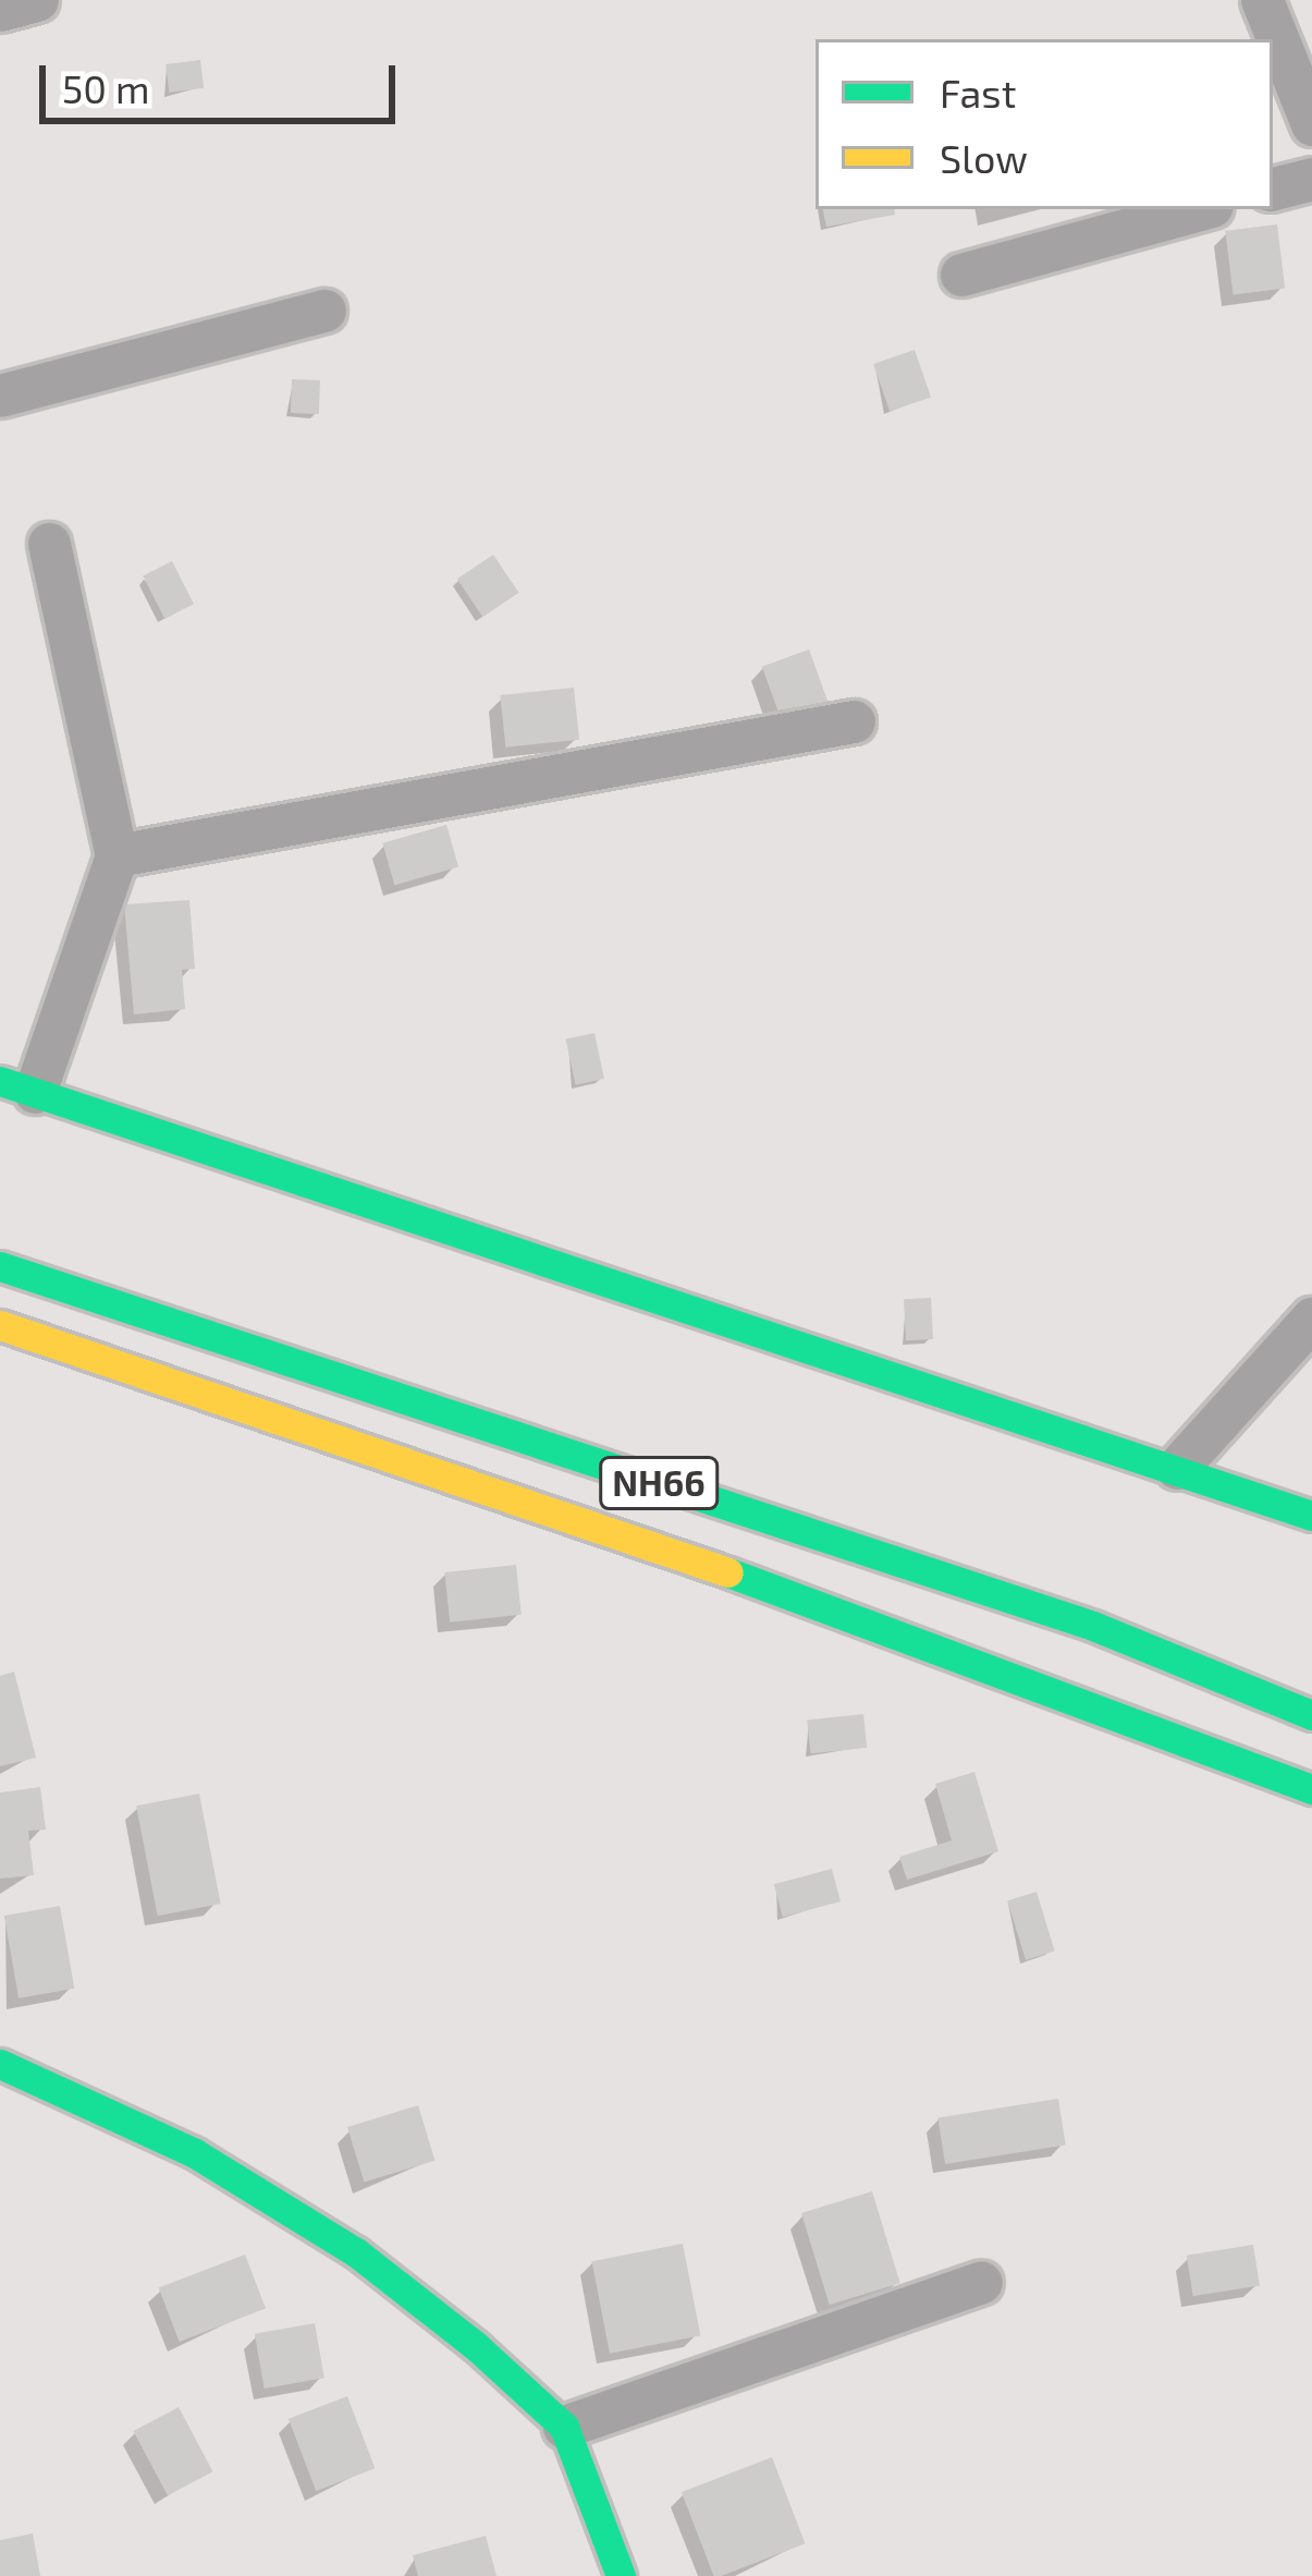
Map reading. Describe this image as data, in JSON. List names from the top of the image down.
{
  "streets": {
    "main road": ["NH66"]
  },
  "legend": ["Fast", "Slow"],
  "scale_bar": "50 m"
}
